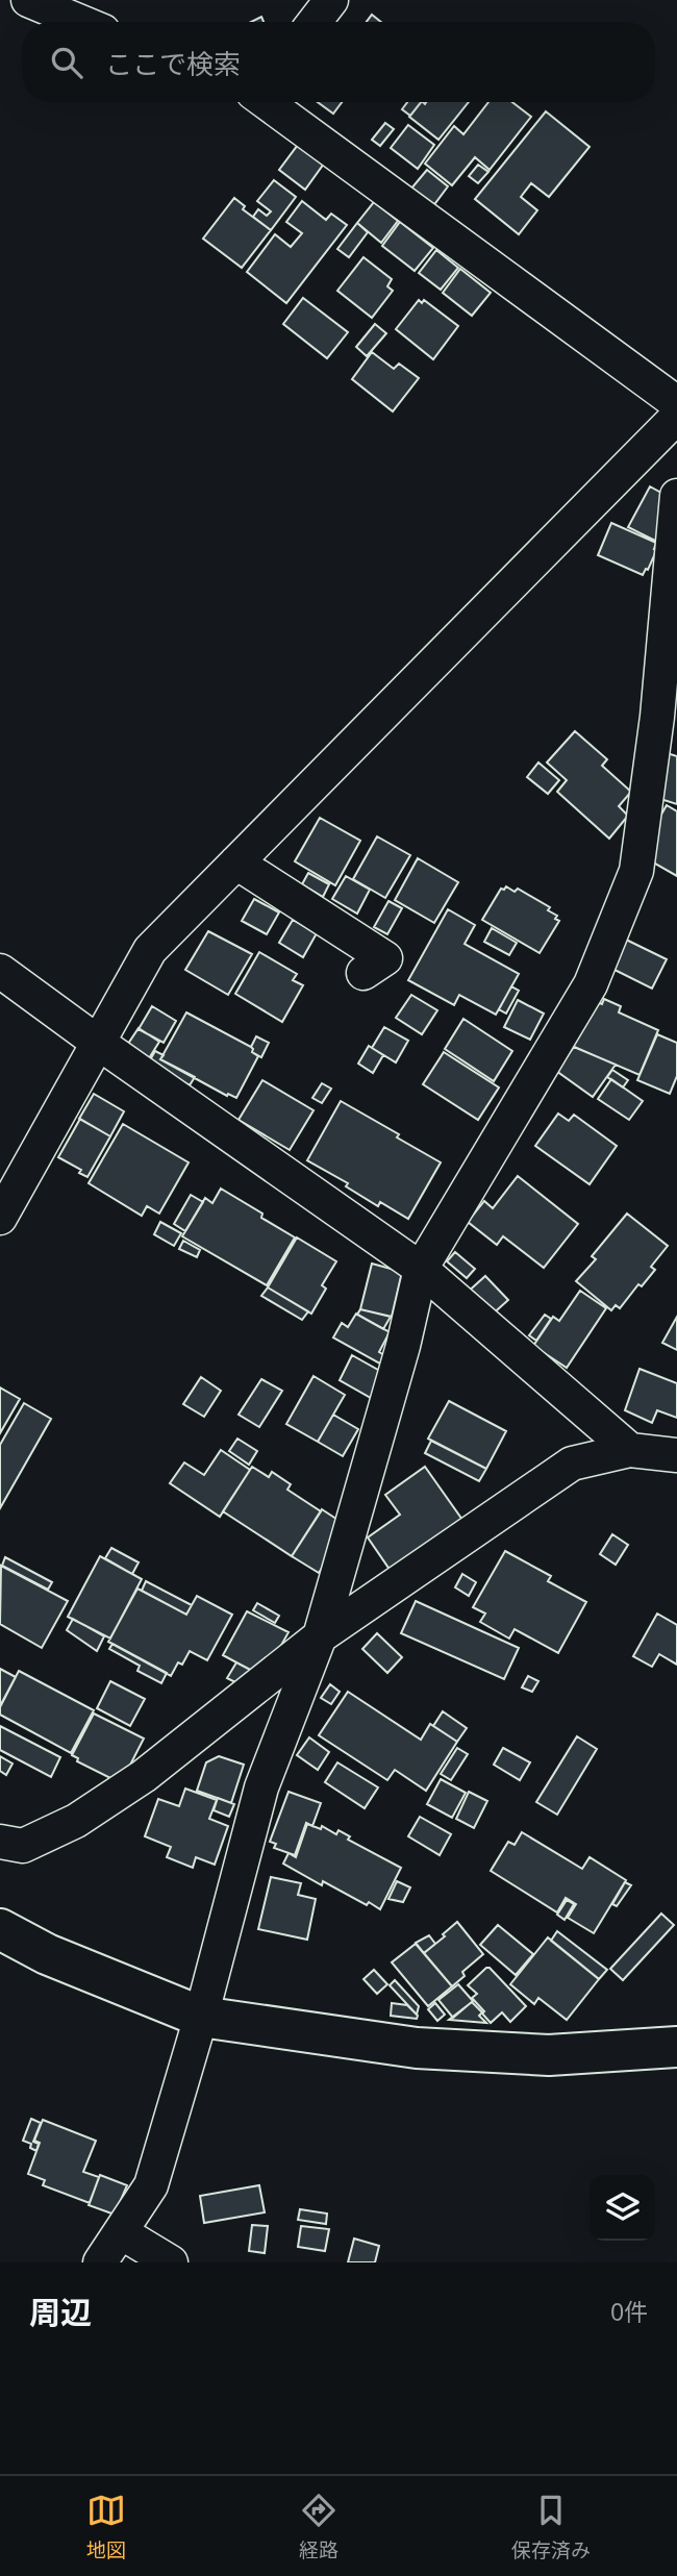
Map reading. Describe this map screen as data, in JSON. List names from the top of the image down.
{
  "page": {
    "search": "ここで検索",
    "heading": ["周辺", "0件"],
    "nav": ["地図", "経路", "保存済み"]
  }
}
